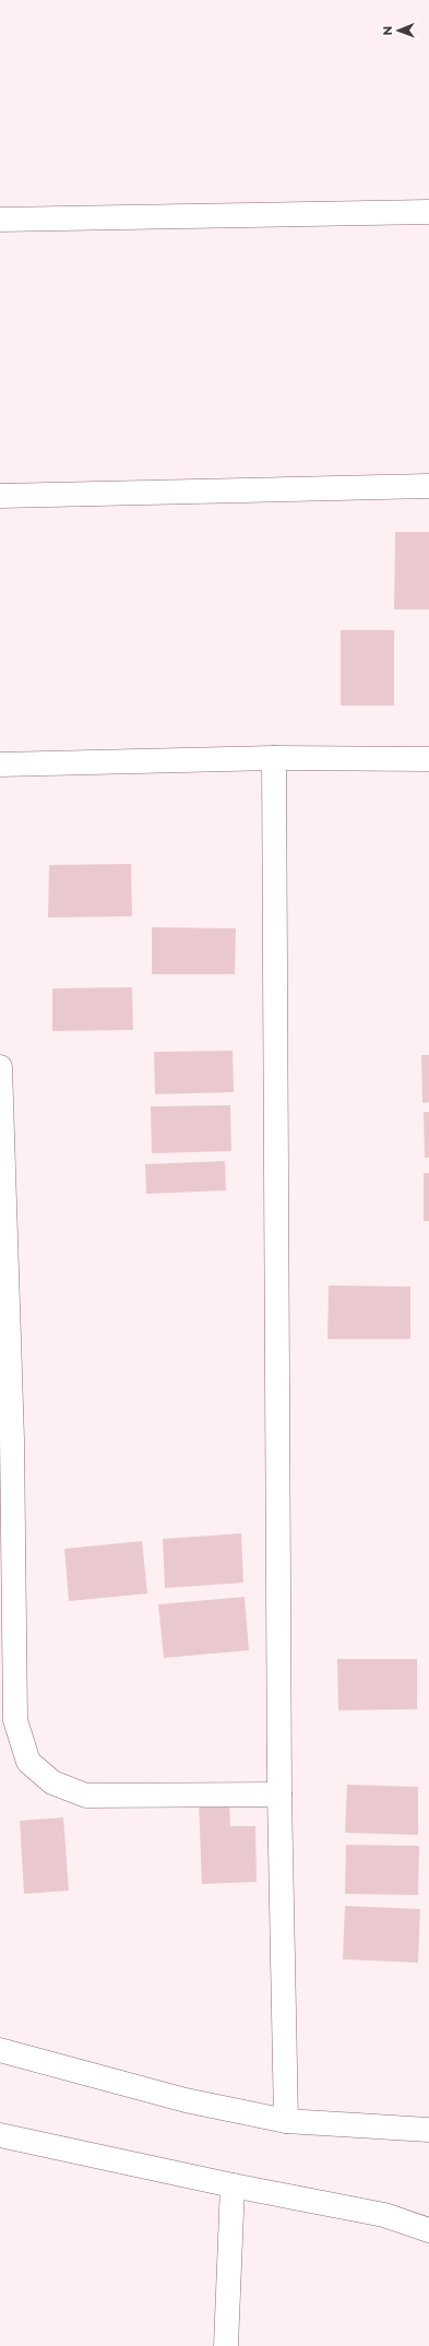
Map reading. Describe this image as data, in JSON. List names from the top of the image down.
{
  "north": "left"
}
